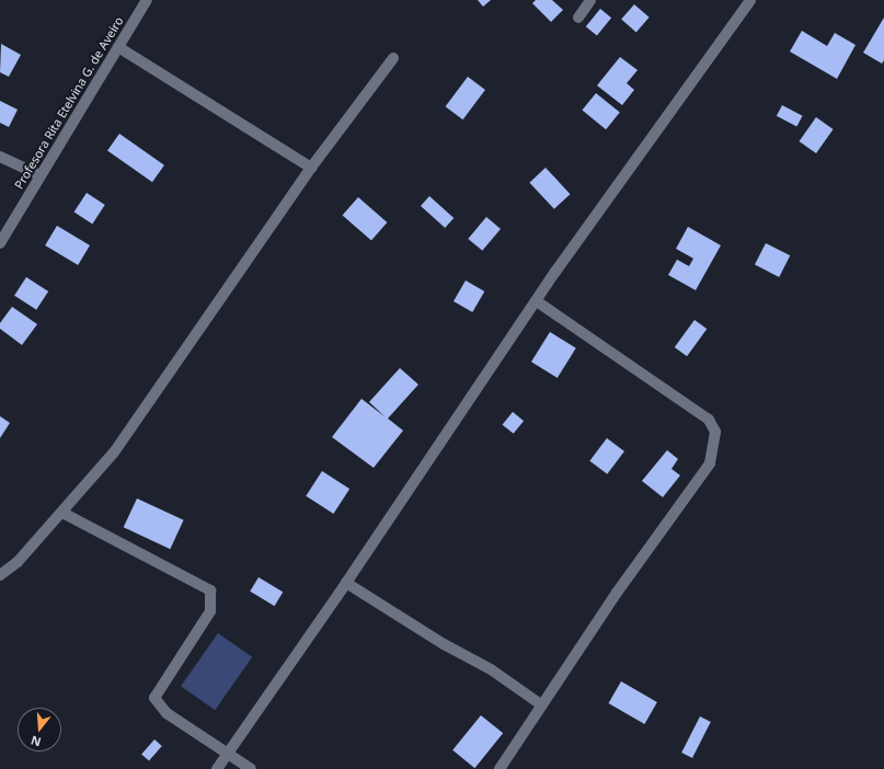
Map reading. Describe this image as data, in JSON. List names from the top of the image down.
{
  "streets": {
    "street": ["Profesora Rita Etelvina G. de Aveiro"]
  },
  "north": "bottom"
}
